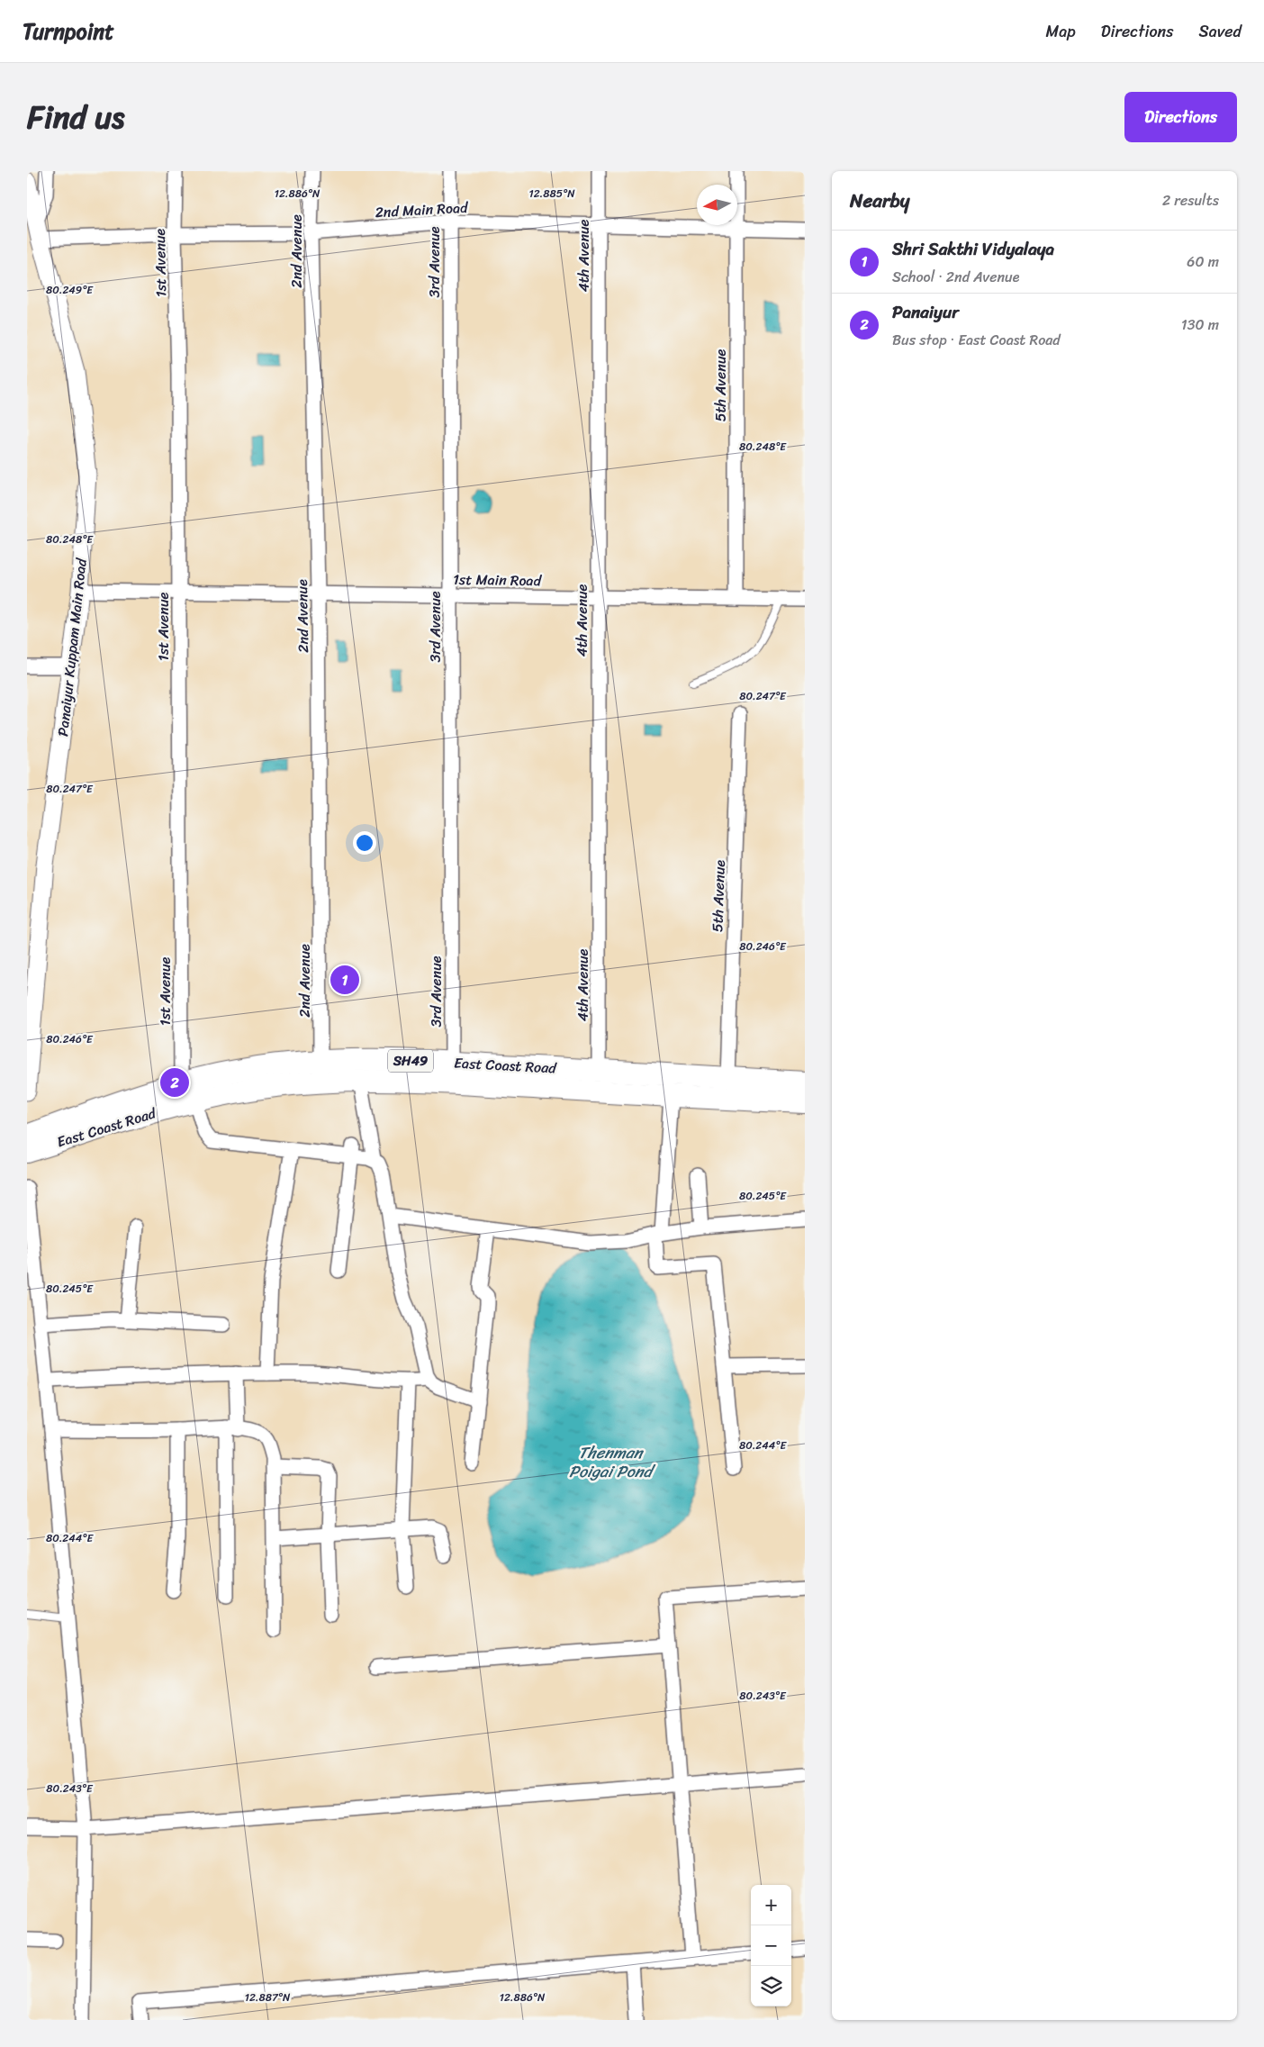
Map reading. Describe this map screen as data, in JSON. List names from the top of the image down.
{
  "streets": {
    "main road": ["SH49", "East Coast Road"],
    "street": [
      "2nd Main Road",
      "2nd Avenue",
      "4th Avenue",
      "3rd Avenue",
      "1st Avenue",
      "5th Avenue",
      "1st Main Road",
      "Panaiyur Kuppam Main Road"
    ]
  },
  "crossings": [
    ["2nd Main Road", "2nd Avenue"],
    ["2nd Main Road", "4th Avenue"],
    ["2nd Main Road", "3rd Avenue"],
    ["2nd Main Road", "1st Avenue"],
    ["2nd Main Road", "5th Avenue"],
    ["2nd Main Road", "Panaiyur Kuppam Main Road"],
    ["2nd Avenue", "1st Main Road"],
    ["2nd Avenue", "East Coast Road"],
    ["4th Avenue", "1st Main Road"],
    ["4th Avenue", "East Coast Road"],
    ["3rd Avenue", "1st Main Road"],
    ["3rd Avenue", "East Coast Road"],
    ["1st Avenue", "1st Main Road"],
    ["1st Avenue", "East Coast Road"],
    ["5th Avenue", "1st Main Road"],
    ["5th Avenue", "East Coast Road"],
    ["1st Main Road", "Panaiyur Kuppam Main Road"]
  ],
  "water": ["Thenman Poigai Pond"],
  "north": "left",
  "page": {
    "header": "Turnpoint",
    "nav": ["Map", "Directions", "Saved"],
    "title": "Find us",
    "buttons": "Directions",
    "heading": ["Nearby", "2 results"],
    "list": [
      {
        "mark": "1",
        "name": "Shri Sakthi Vidyalaya",
        "note": "School · 2nd Avenue",
        "value": "60 m"
      },
      {
        "mark": "2",
        "name": "Panaiyur",
        "note": "Bus stop · East Coast Road",
        "value": "130 m"
      }
    ],
    "pins": ["1", "2"],
    "map_buttons": ["+", "−"]
  },
  "coordinates": [
    "12.886°N",
    "12.885°N",
    "80.249°E",
    "80.248°E",
    "80.247°E",
    "80.246°E",
    "80.245°E",
    "80.244°E",
    "80.243°E",
    "12.887°N"
  ]
}
